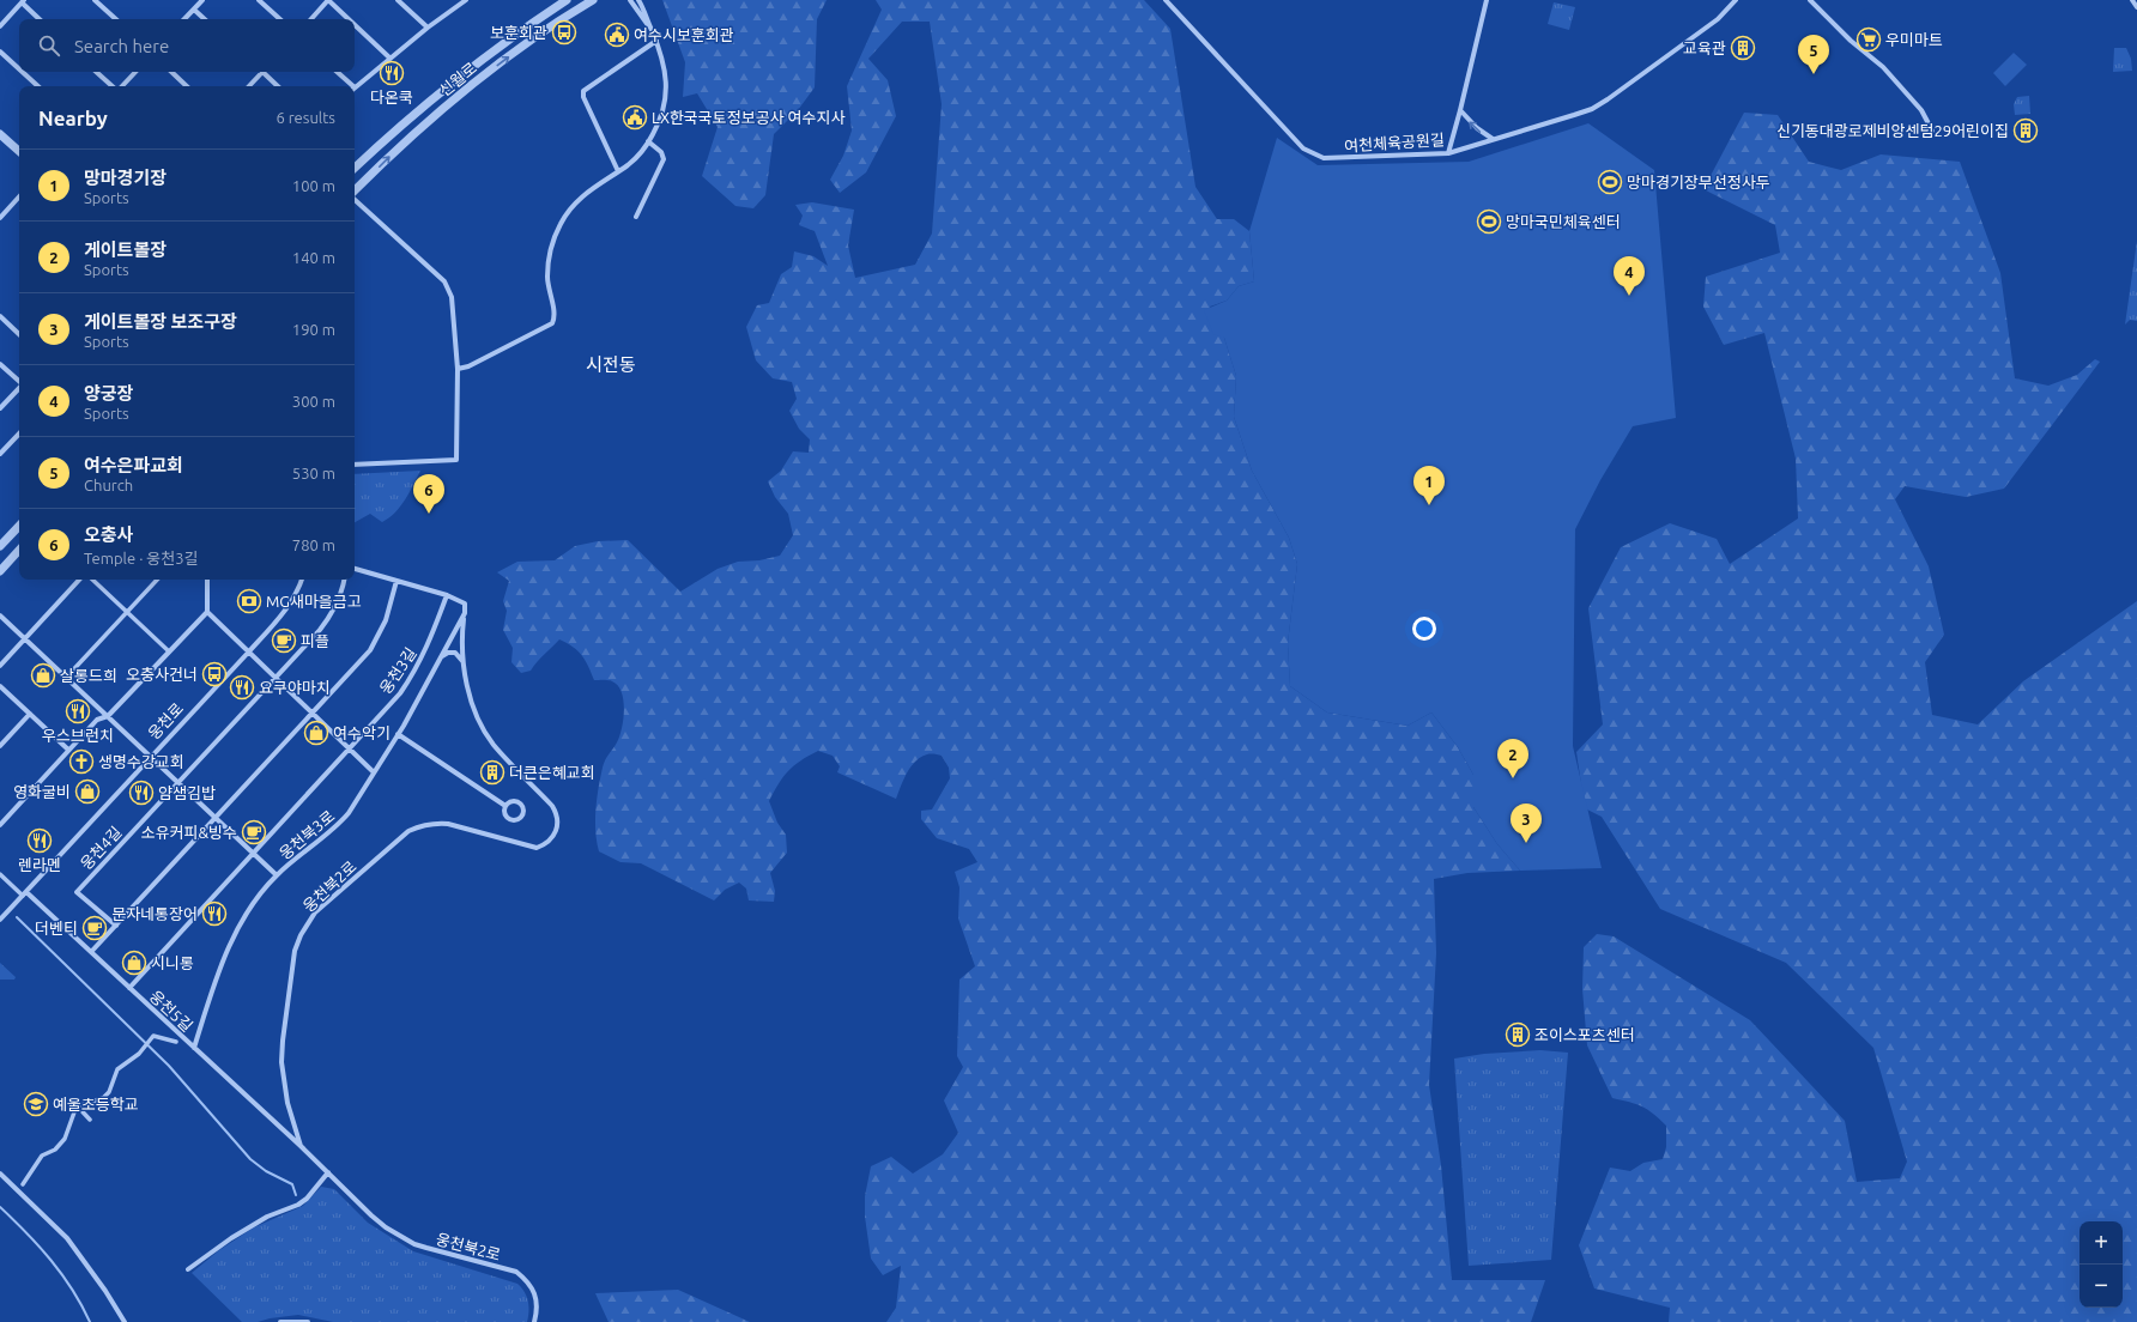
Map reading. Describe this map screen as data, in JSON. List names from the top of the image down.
{
  "streets": {
    "street": [
      "신월로",
      "여천체육공원길",
      "웅천3길",
      "웅천로",
      "웅천북3로",
      "웅천4길",
      "웅천북2로",
      "웅천5길"
    ]
  },
  "crossings": [
    ["웅천로", "웅천5길"],
    ["웅천북3로", "웅천북2로"],
    ["웅천북3로", "웅천5길"],
    ["웅천북2로", "웅천5길"]
  ],
  "districts": ["시전동"],
  "places": {
    "bus stop": ["보훈회관", "오충사건너"],
    "public building": ["여수시보훈회관", "LX한국국토정보공사 여수지사"],
    "supermarket": ["우미마트"],
    "building": [
      "교육관",
      "신기동대광로제비앙센텀29어린이집",
      "더큰은혜교회",
      "조이스포츠센터"
    ],
    "restaurant": [
      "다온쿡",
      "요쿠야마치",
      "우스브런치",
      "얌샘김밥",
      "렌라멘",
      "문자네통장어"
    ],
    "sports": ["망마경기장무선정사두", "망마국민체육센터"],
    "bank": ["MG새마을금고"],
    "cafe": ["피플", "소유커피&빙수", "더벤티"],
    "shop": [
      "살롱드희",
      "여수악기",
      "영화굴비",
      "시니롱"
    ],
    "church": ["생명수강교회"],
    "school or university": ["예울초등학교"]
  },
  "page": {
    "search": "Search here",
    "pins": [
      "5",
      "4",
      "1",
      "6",
      "2",
      "3"
    ],
    "heading": ["Nearby", "6 results"],
    "list": [
      {
        "mark": "1",
        "name": "망마경기장",
        "note": "Sports",
        "value": "100 m"
      },
      {
        "mark": "2",
        "name": "게이트볼장",
        "note": "Sports",
        "value": "140 m"
      },
      {
        "mark": "3",
        "name": "게이트볼장 보조구장",
        "note": "Sports",
        "value": "190 m"
      },
      {
        "mark": "4",
        "name": "양궁장",
        "note": "Sports",
        "value": "300 m"
      },
      {
        "mark": "5",
        "name": "여수은파교회",
        "note": "Church",
        "value": "530 m"
      },
      {
        "mark": "6",
        "name": "오충사",
        "note": "Temple · 웅천3길",
        "value": "780 m"
      }
    ],
    "map_buttons": ["+", "−"]
  }
}
